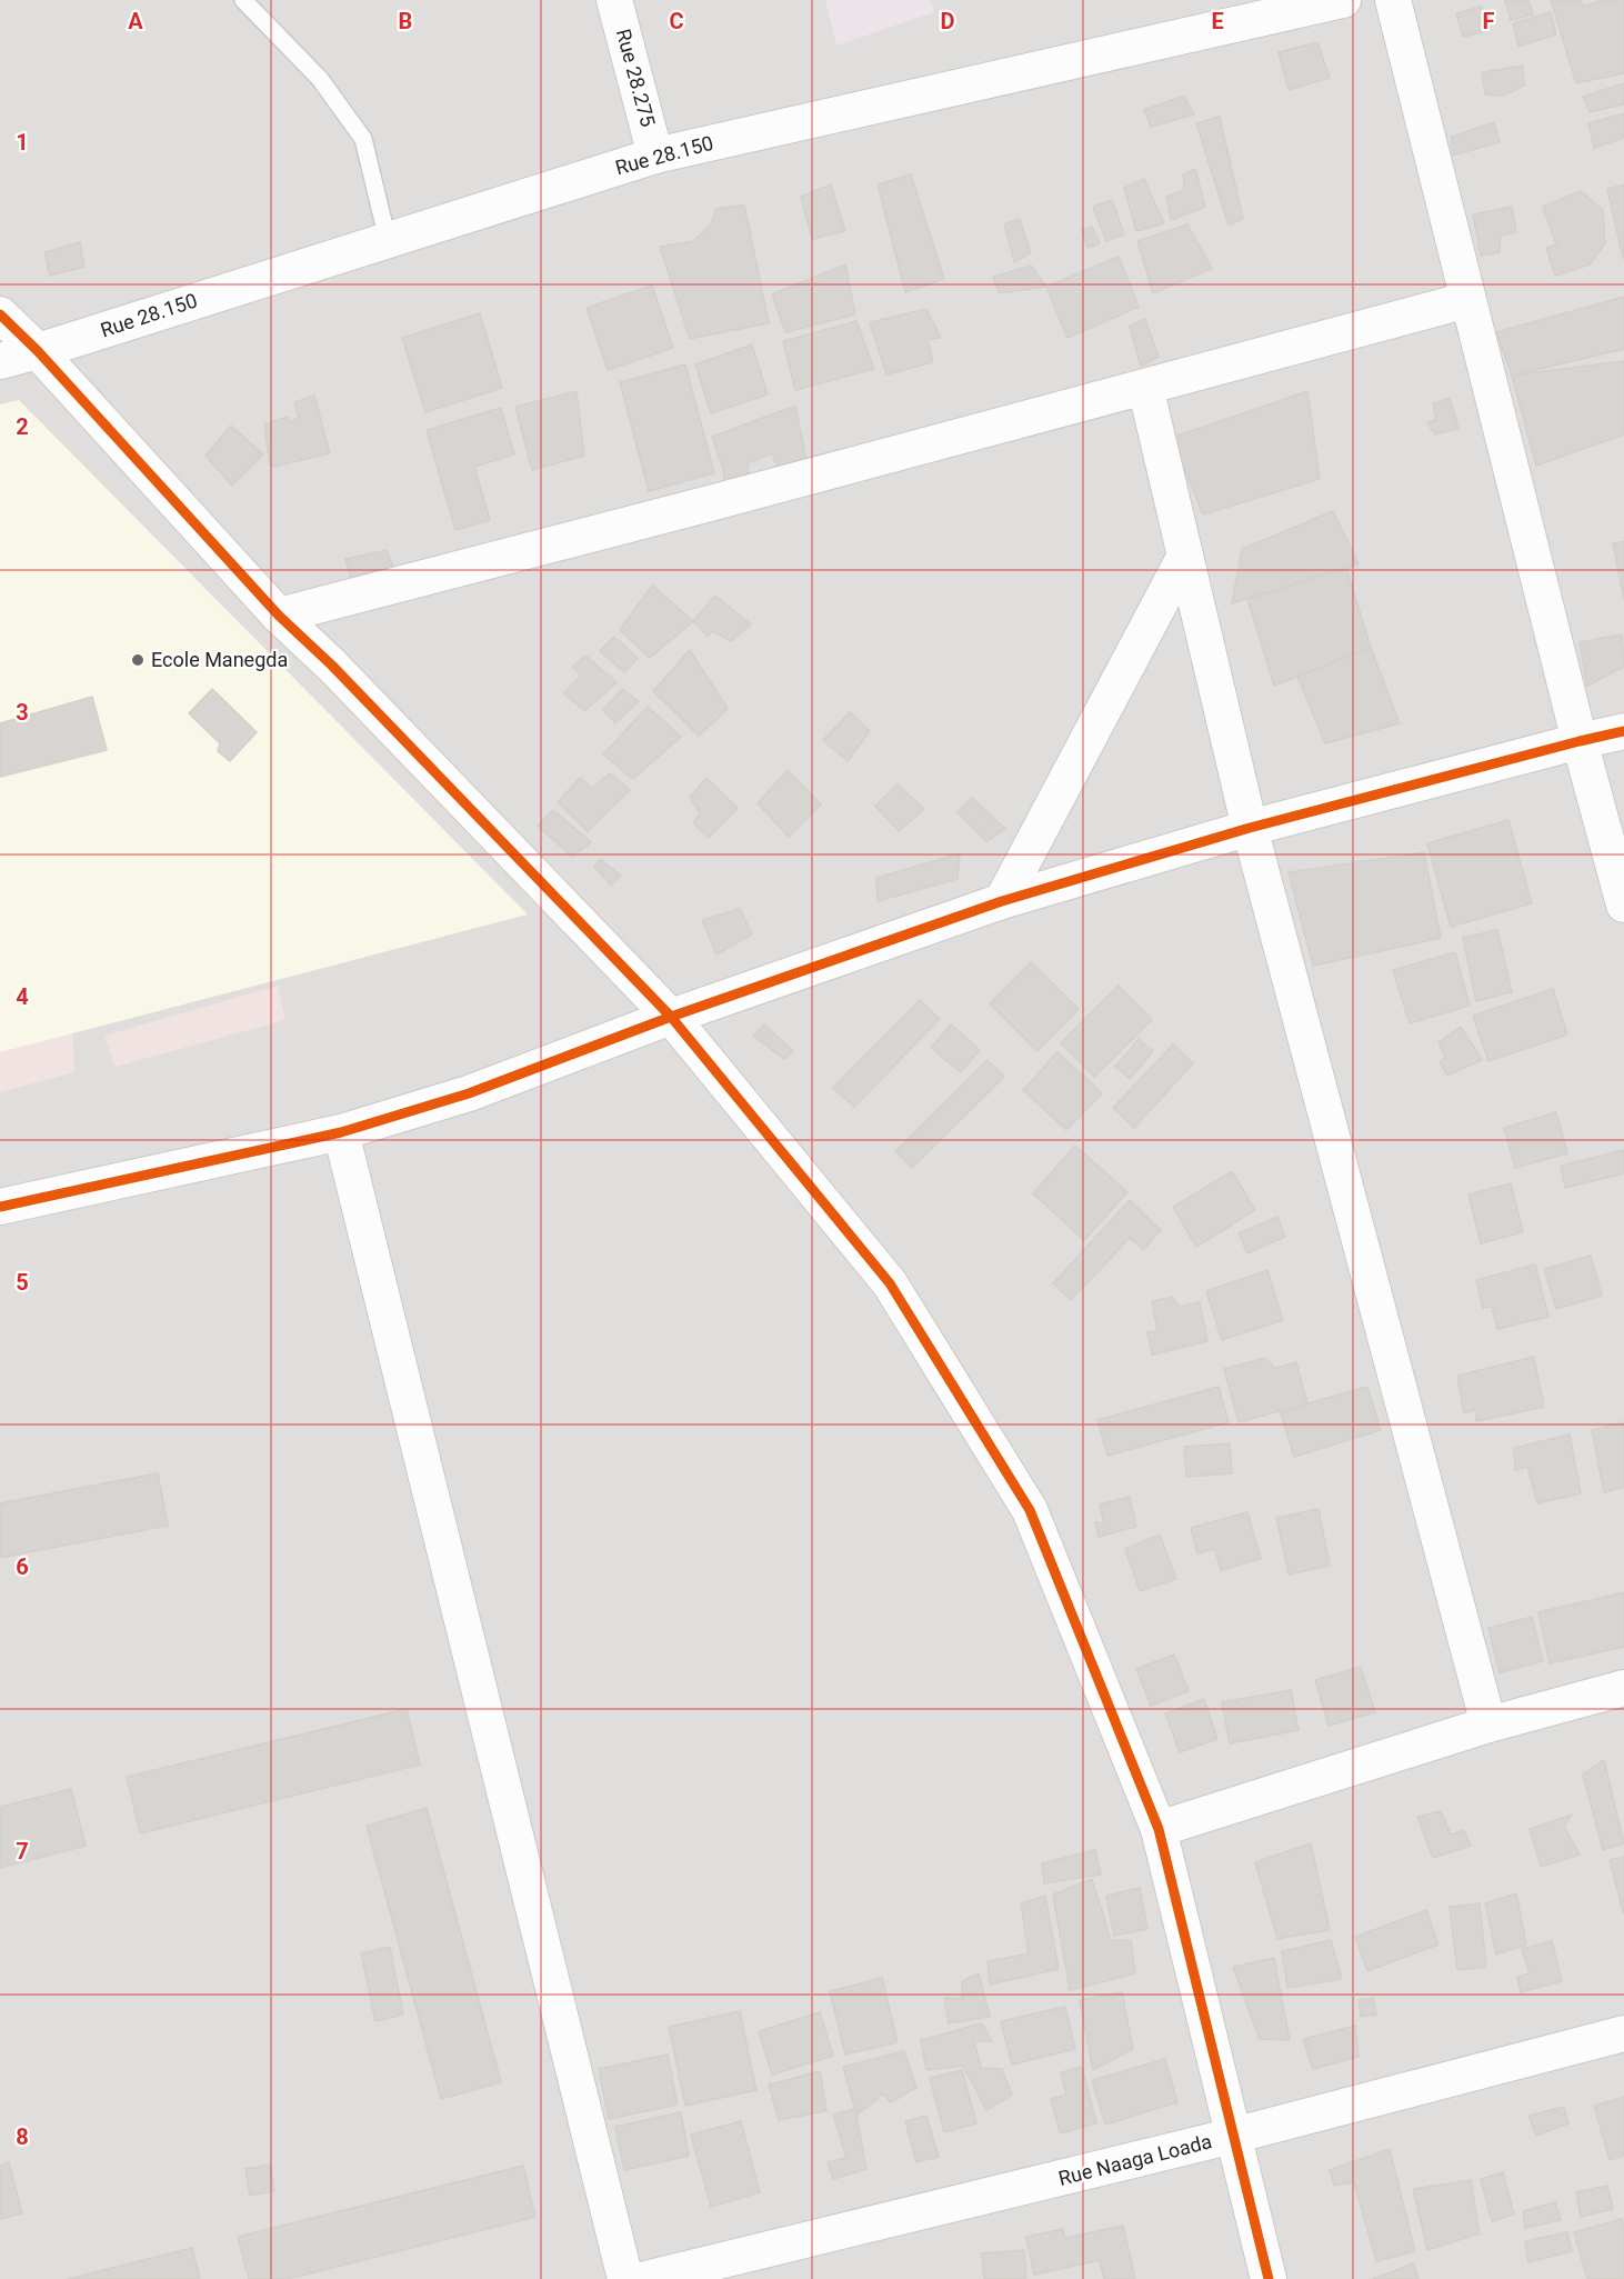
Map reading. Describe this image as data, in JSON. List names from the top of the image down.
{
  "streets": {
    "street": ["Rue 28.275", "Rue 28.150", "Rue Naaga Loada"]
  },
  "crossings": [
    ["Rue 28.275", "Rue 28.150"]
  ],
  "places": ["Ecole Manegda"],
  "grid": {
    "columns": [
      "A",
      "B",
      "C",
      "D",
      "E",
      "F"
    ],
    "rows": [
      "1",
      "2",
      "3",
      "4",
      "5",
      "6",
      "7",
      "8"
    ]
  }
}
